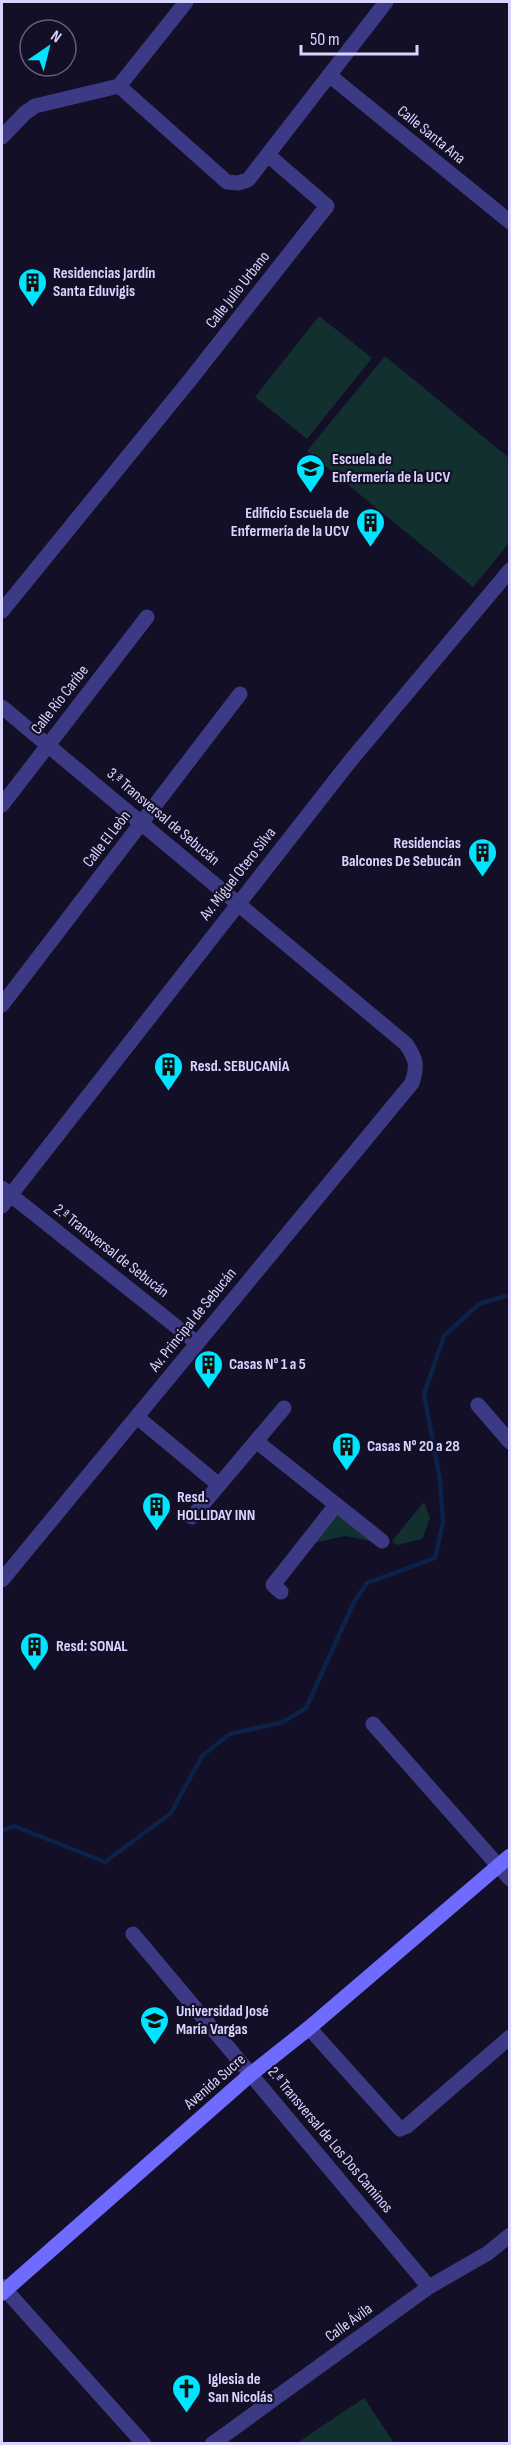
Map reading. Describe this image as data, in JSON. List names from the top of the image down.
{
  "streets": {
    "main road": ["Avenida Sucre"],
    "street": [
      "Calle Santa Ana",
      "Calle Julio Urbano",
      "Calle Río Caribe",
      "3.ª Transversal de Sebucán",
      "Calle El Leòn",
      "Av. Miguel Otero Silva",
      "2.ª Transversal de Sebucán",
      "Av. Principal de Sebucán",
      "2.ª Transversal de Los Dos Caminos",
      "Calle Ávila"
    ]
  },
  "crossings": [
    ["Calle Río Caribe", "3.ª Transversal de Sebucán"],
    ["3.ª Transversal de Sebucán", "Calle El Leòn"],
    ["3.ª Transversal de Sebucán", "Av. Miguel Otero Silva"],
    ["3.ª Transversal de Sebucán", "Av. Principal de Sebucán"],
    ["Av. Miguel Otero Silva", "2.ª Transversal de Sebucán"],
    ["2.ª Transversal de Sebucán", "Av. Principal de Sebucán"],
    ["Avenida Sucre", "2.ª Transversal de Los Dos Caminos"],
    ["2.ª Transversal de Los Dos Caminos", "Calle Ávila"]
  ],
  "places": {
    "building": [
      "Residencias Jardín Santa Eduvigis",
      "Edificio Escuela de Enfermería de la UCV",
      "Residencias Balcones De Sebucán",
      "Resd. SEBUCANÍA",
      "Casas N° 1 a 5",
      "Casas N° 20 a 28",
      "Resd. HOLLIDAY INN",
      "Resd: SONAL"
    ],
    "school or university": ["Escuela de Enfermería de la UCV", "Universidad José María Vargas"],
    "church": ["Iglesia de San Nicolás"]
  },
  "scale_bar": "50 m",
  "north": "top right"
}
